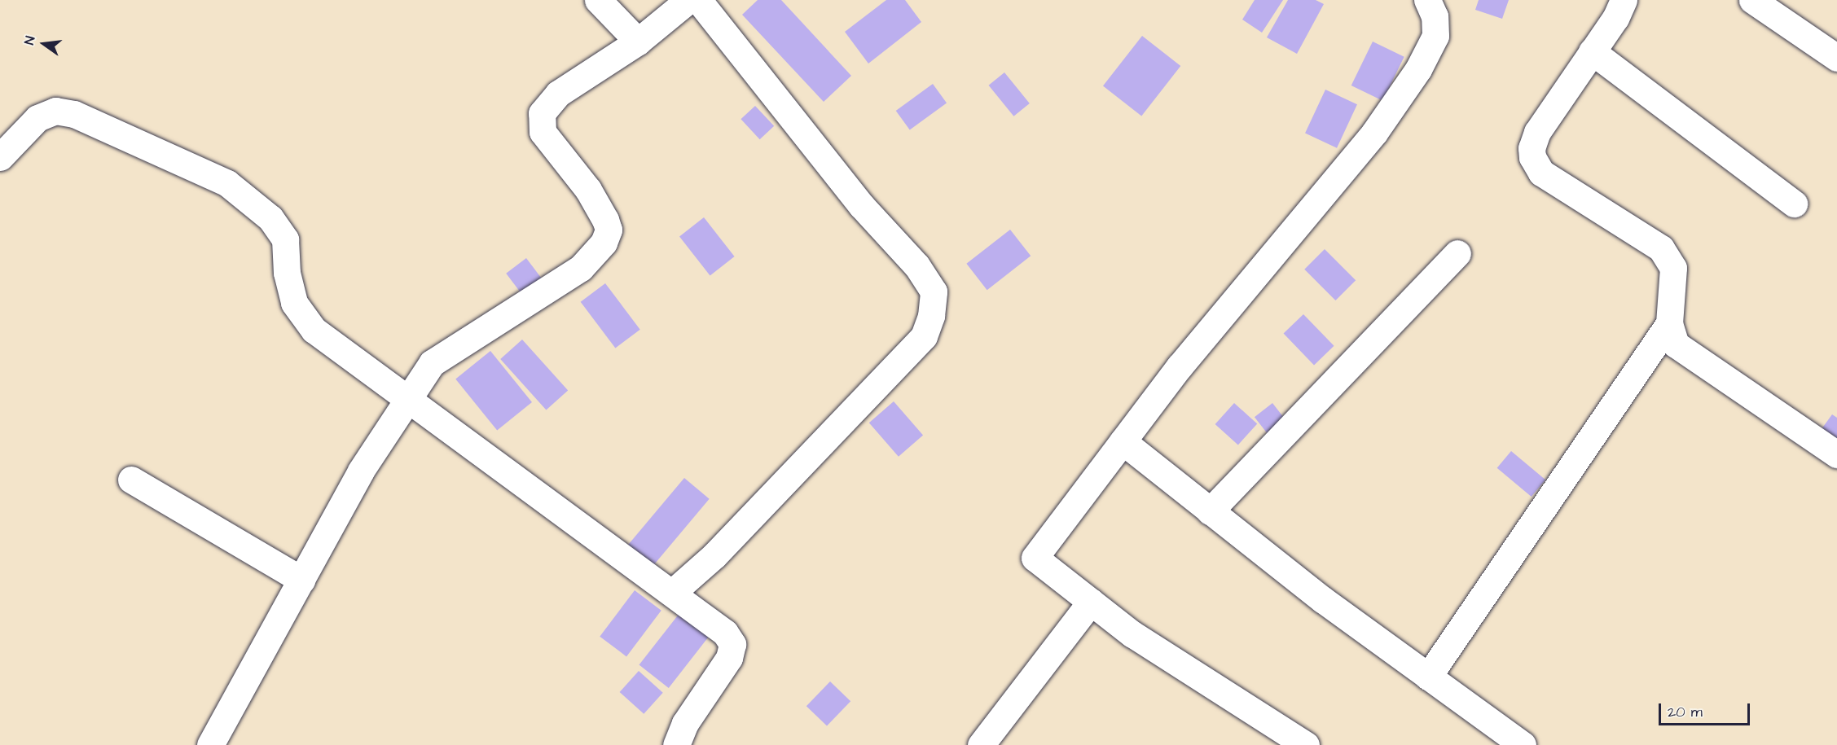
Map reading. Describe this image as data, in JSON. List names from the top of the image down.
{
  "scale_bar": "20 m",
  "north": "left"
}
